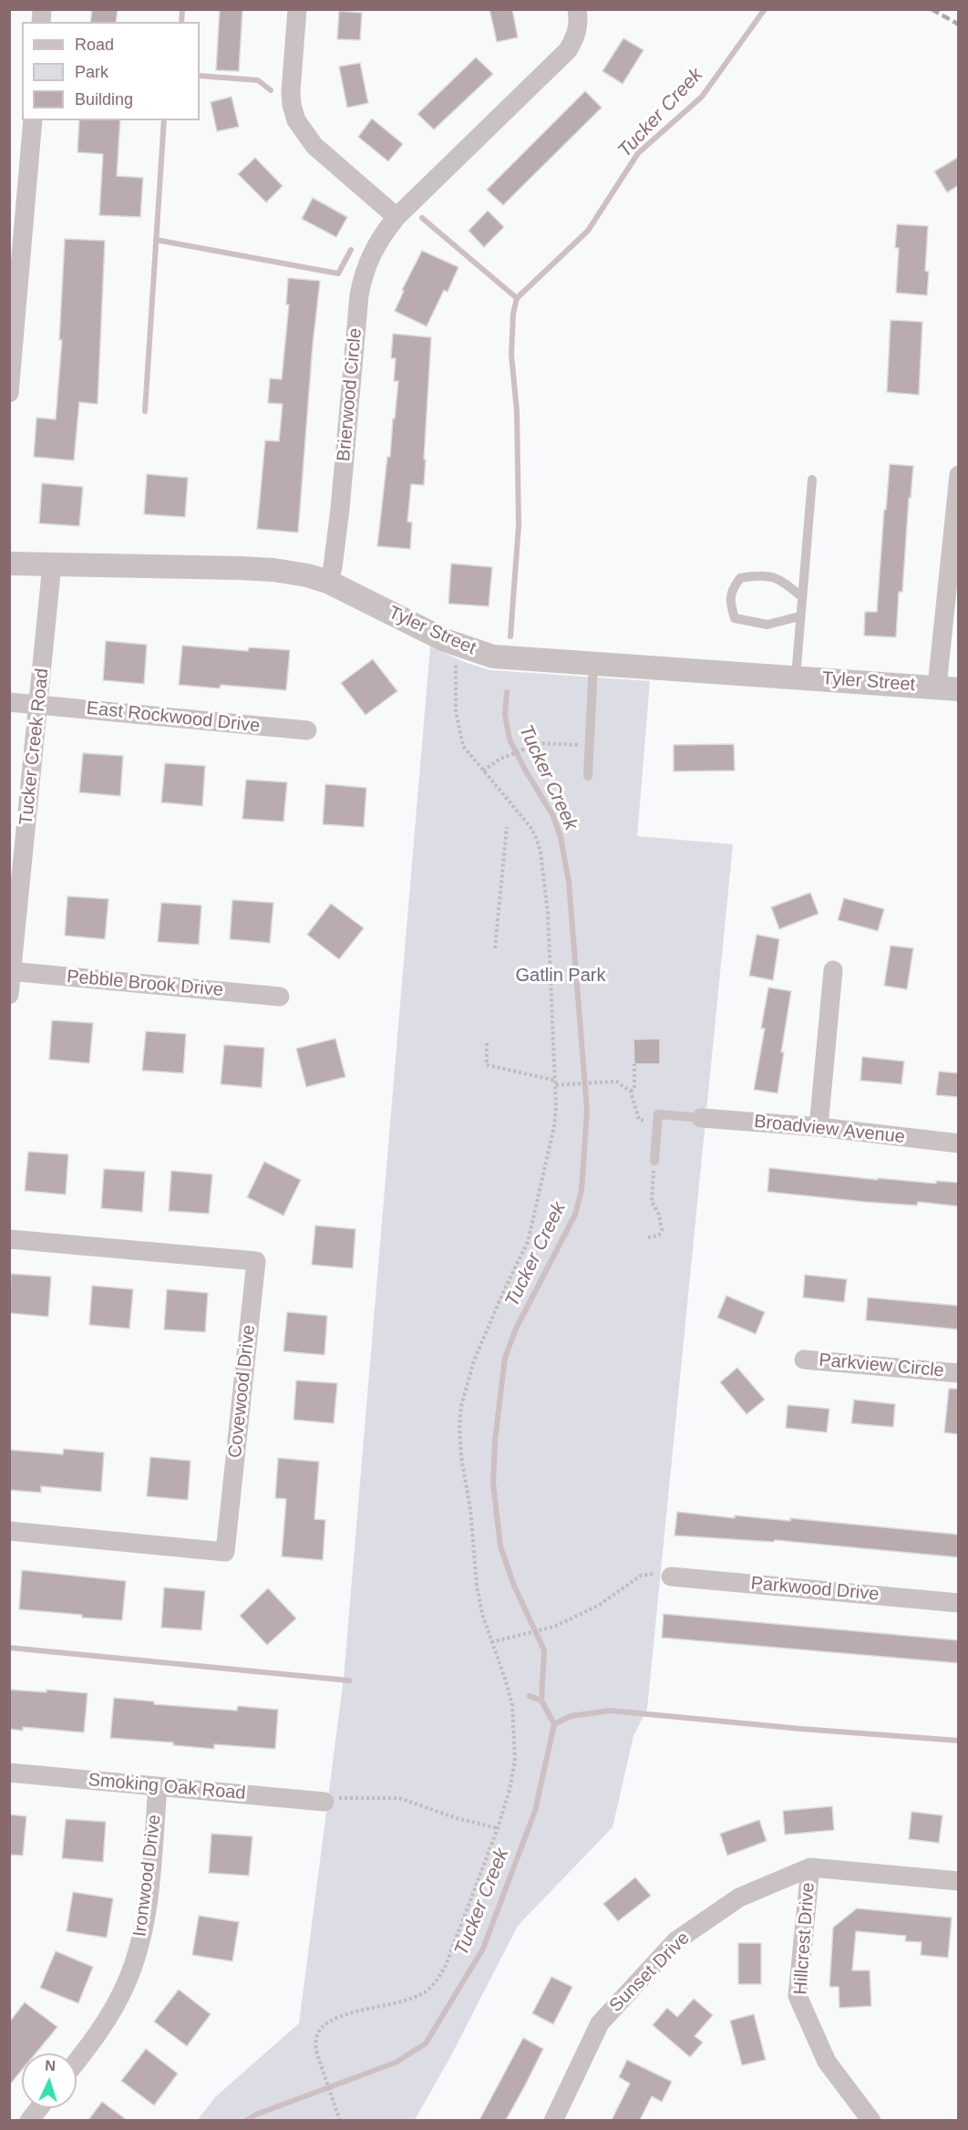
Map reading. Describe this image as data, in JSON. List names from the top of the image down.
{
  "streets": {
    "street": [
      "Brierwood Circle",
      "Tyler Street",
      "East Rockwood Drive",
      "Tucker Creek Road",
      "Pebble Brook Drive",
      "Broadview Avenue",
      "Parkview Circle",
      "Covewood Drive",
      "Parkwood Drive",
      "Smoking Oak Road",
      "Ironwood Drive",
      "Hillcrest Drive",
      "Sunset Drive"
    ]
  },
  "crossings": [
    ["Brierwood Circle", "Tyler Street"],
    ["Tyler Street", "Tucker Creek Road"],
    ["East Rockwood Drive", "Tucker Creek Road"],
    ["Tucker Creek Road", "Pebble Brook Drive"],
    ["Smoking Oak Road", "Ironwood Drive"],
    ["Hillcrest Drive", "Sunset Drive"]
  ],
  "water": ["Tucker Creek"],
  "parks": ["Gatlin Park"],
  "legend": ["Road", "Park", "Building"],
  "north": "top"
}
